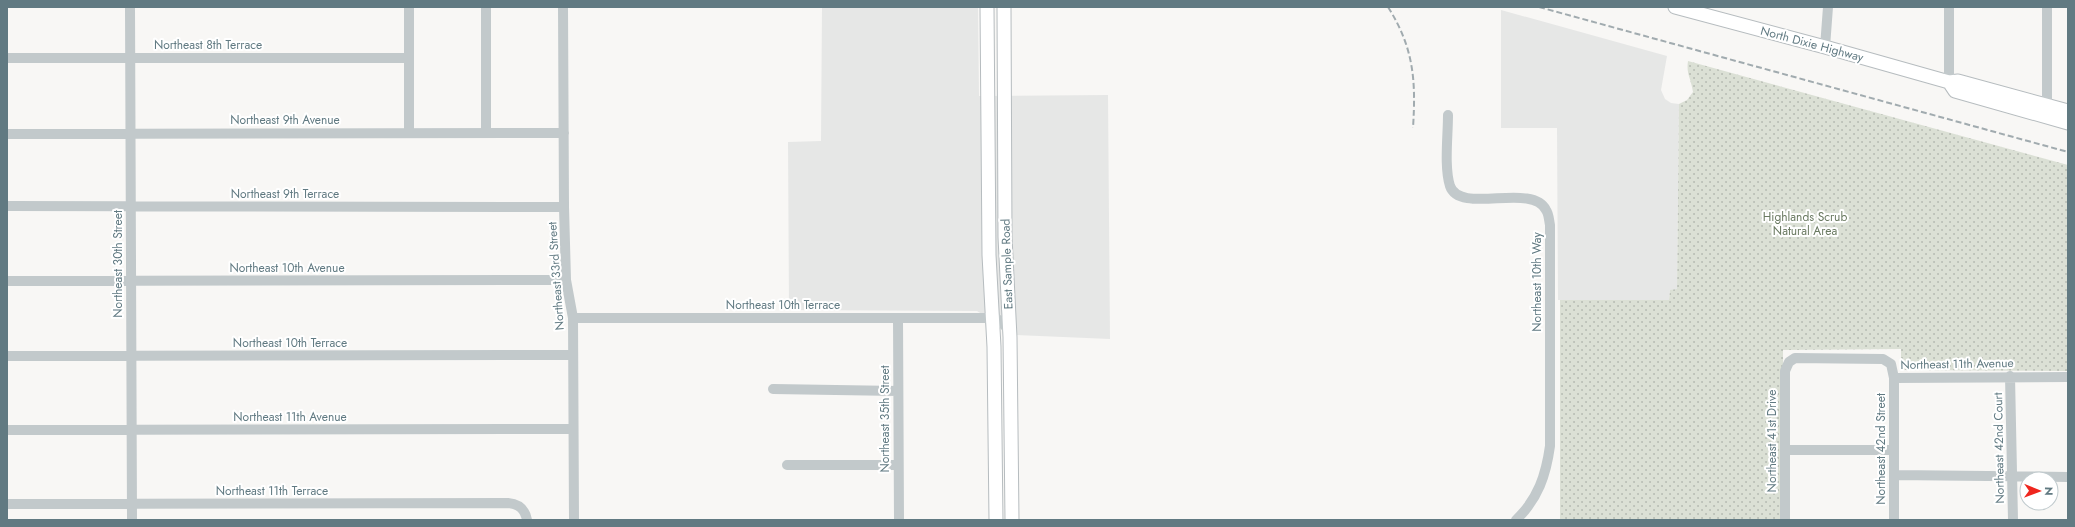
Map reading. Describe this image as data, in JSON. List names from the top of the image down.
{
  "streets": {
    "main road": ["North Dixie Highway", "East Sample Road"],
    "street": [
      "Northeast 8th Terrace",
      "Northeast 9th Avenue",
      "Northeast 9th Terrace",
      "Northeast 30th Street",
      "Northeast 10th Avenue",
      "Northeast 33rd Street",
      "Northeast 10th Way",
      "Northeast 10th Terrace",
      "Northeast 11th Avenue",
      "Northeast 35th Street",
      "Northeast 41st Drive",
      "Northeast 42nd Court",
      "Northeast 42nd Street",
      "Northeast 11th Terrace"
    ]
  },
  "crossings": [
    ["Northeast 8th Terrace", "Northeast 30th Street"],
    ["Northeast 9th Avenue", "Northeast 30th Street"],
    ["Northeast 9th Avenue", "Northeast 33rd Street"],
    ["Northeast 9th Terrace", "Northeast 30th Street"],
    ["Northeast 9th Terrace", "Northeast 33rd Street"],
    ["Northeast 30th Street", "Northeast 10th Avenue"],
    ["Northeast 30th Street", "Northeast 10th Terrace"],
    ["Northeast 30th Street", "Northeast 11th Avenue"],
    ["Northeast 30th Street", "Northeast 11th Terrace"],
    ["East Sample Road", "Northeast 10th Terrace"],
    ["Northeast 10th Avenue", "Northeast 33rd Street"],
    ["Northeast 33rd Street", "Northeast 10th Terrace"],
    ["Northeast 33rd Street", "Northeast 11th Avenue"],
    ["Northeast 10th Terrace", "Northeast 35th Street"],
    ["Northeast 11th Avenue", "Northeast 41st Drive"],
    ["Northeast 11th Avenue", "Northeast 42nd Court"],
    ["Northeast 11th Avenue", "Northeast 42nd Street"]
  ],
  "parks": ["Highlands Scrub Natural Area"],
  "north": "right"
}
